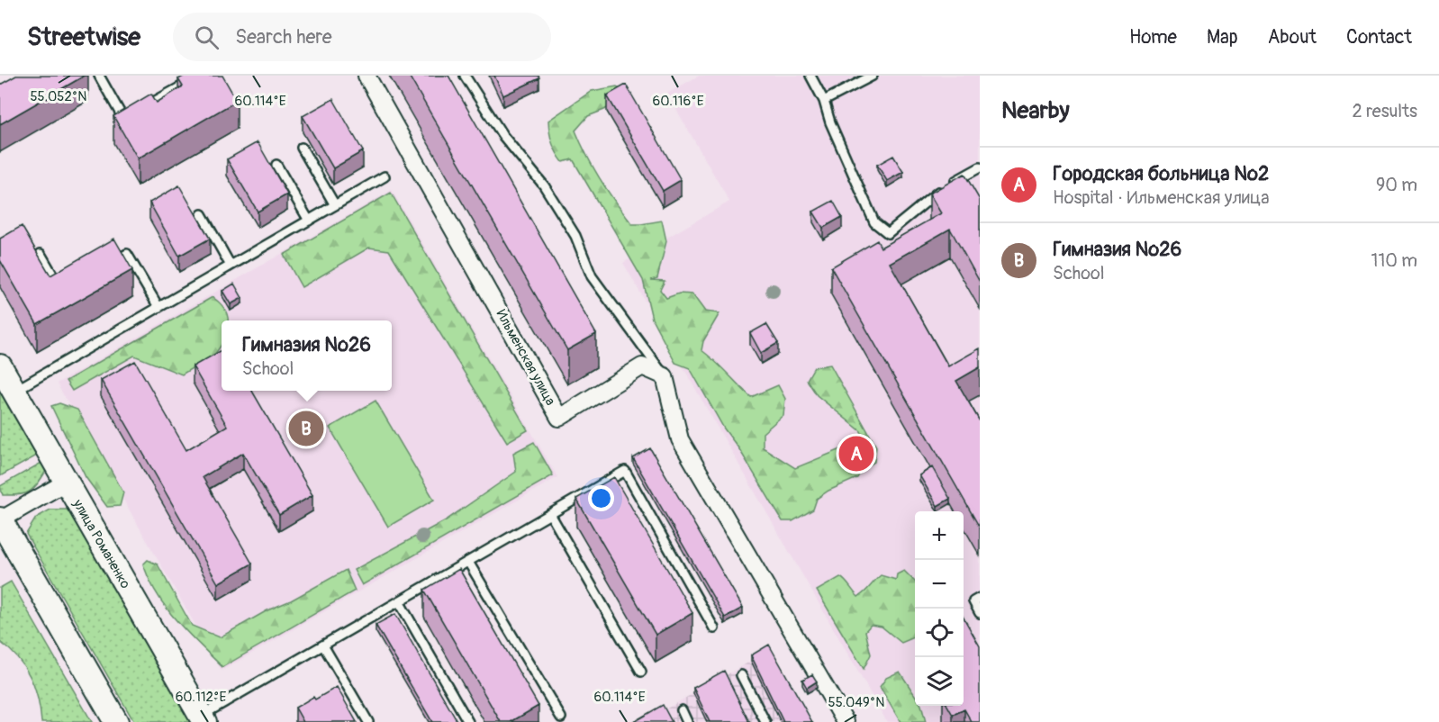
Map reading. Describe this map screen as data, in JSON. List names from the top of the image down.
{
  "streets": {
    "main road": ["улица Романенко"],
    "street": ["Ильменская улица"]
  },
  "page": {
    "header": "Streetwise",
    "search": "Search here",
    "nav": [
      "Home",
      "Map",
      "About",
      "Contact"
    ],
    "heading": ["Nearby", "2 results"],
    "list": [
      {
        "mark": "A",
        "name": "Городская больница №2",
        "note": "Hospital · Ильменская улица",
        "value": "90 m"
      },
      {
        "mark": "B",
        "name": "Гимназия №26",
        "note": "School",
        "value": "110 m"
      }
    ],
    "popup": ["Гимназия №26", "School"],
    "pins": ["B", "A"],
    "map_buttons": ["+", "−"]
  },
  "coordinates": [
    "55.052°N",
    "60.116°E",
    "60.114°E",
    "60.112°E",
    "55.049°N"
  ]
}
